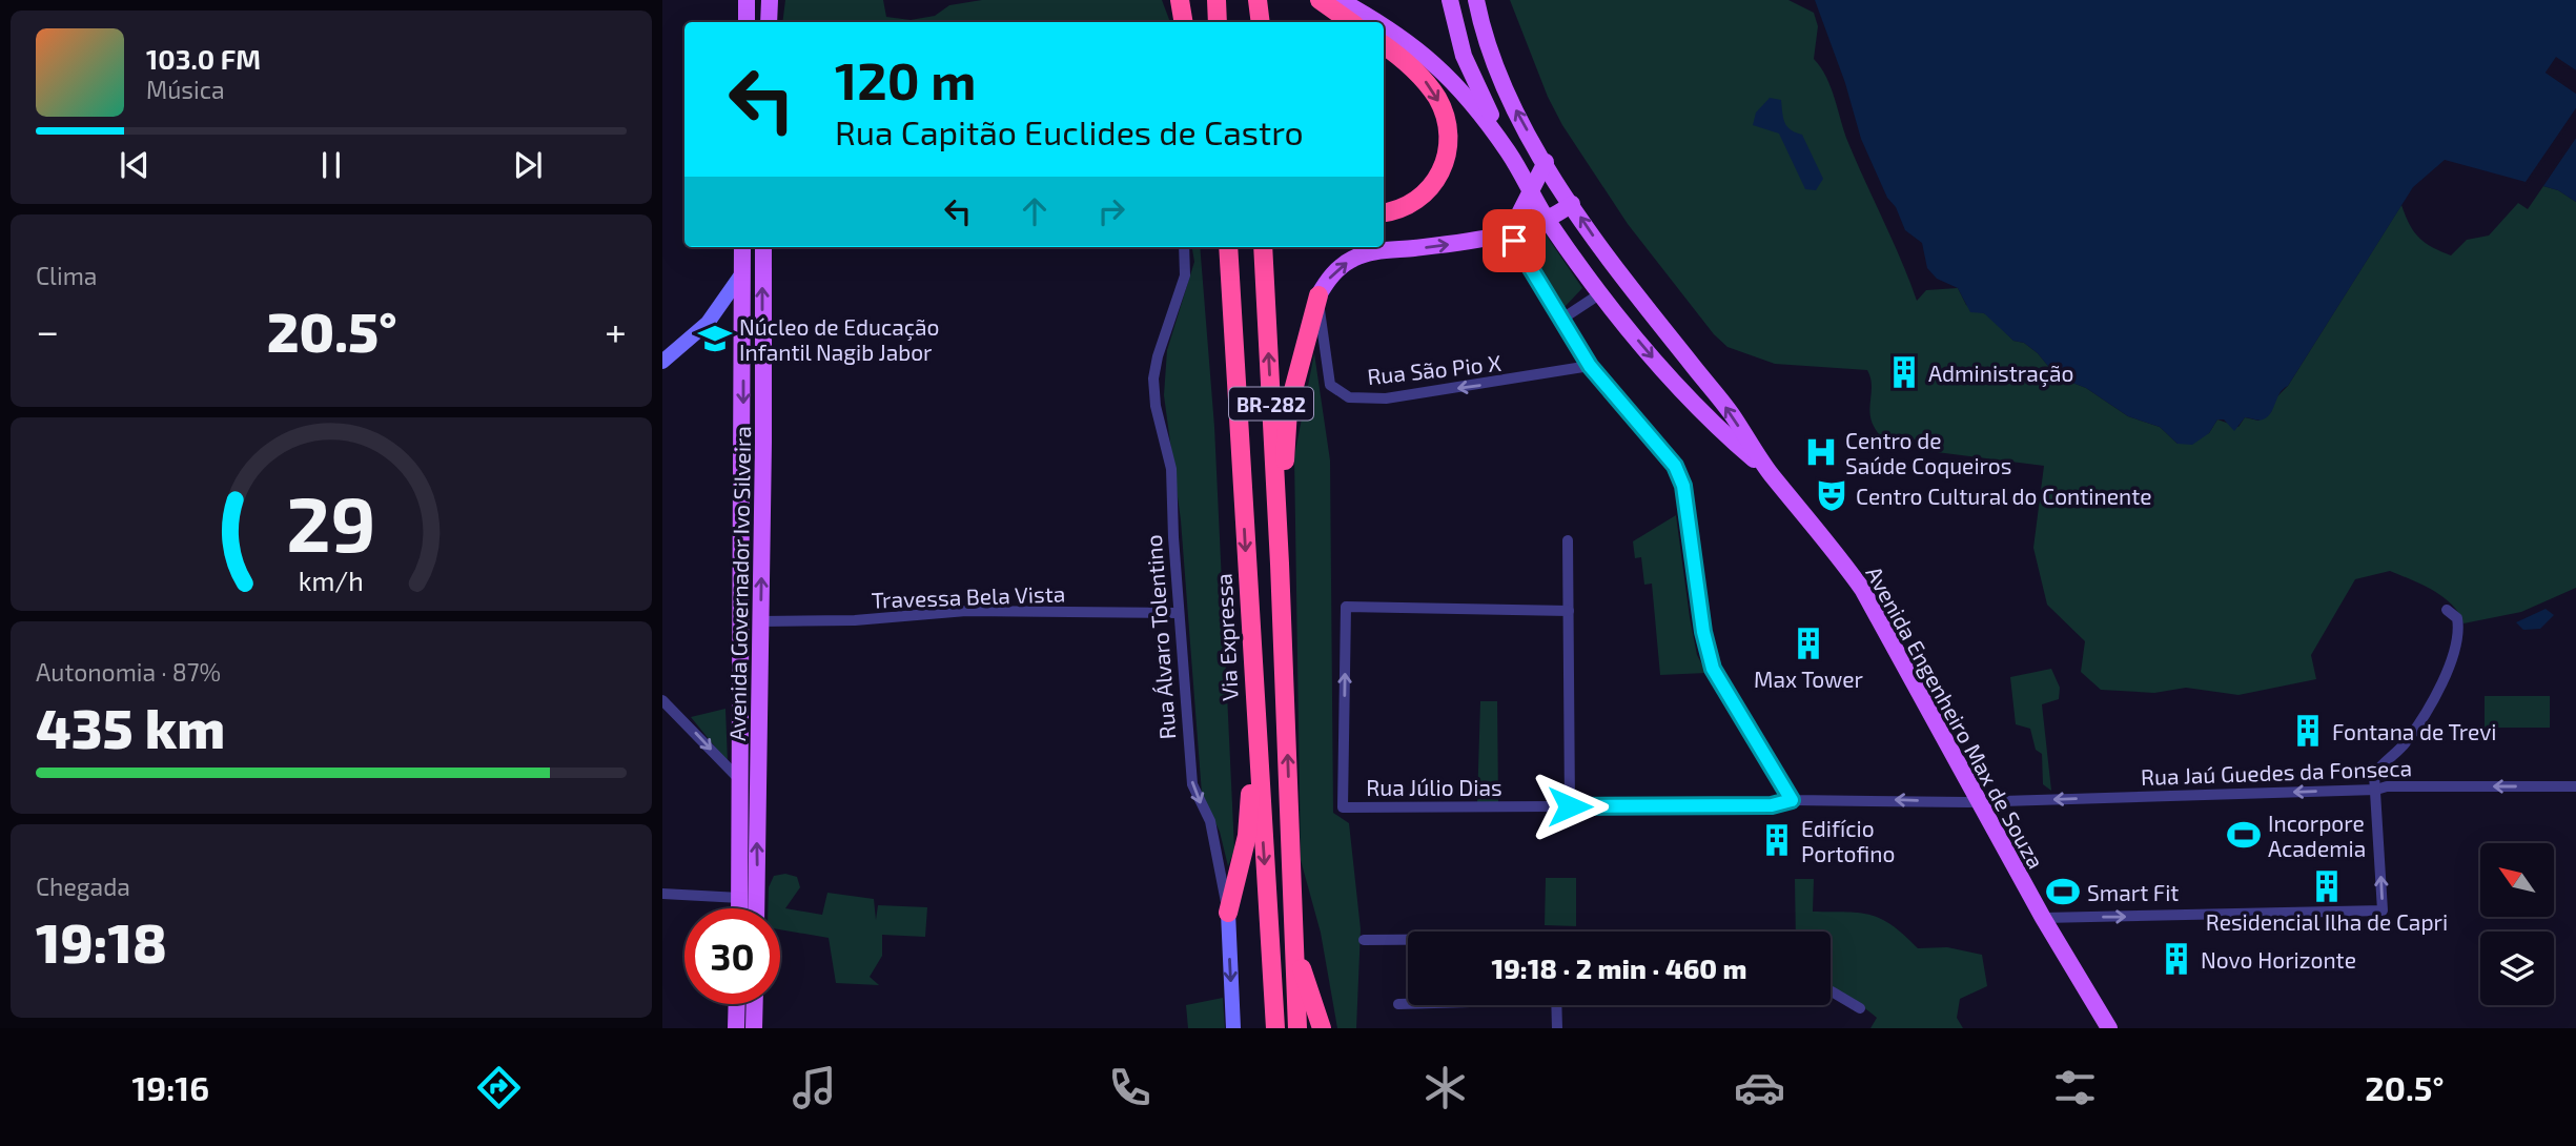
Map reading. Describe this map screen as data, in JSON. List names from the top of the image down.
{
  "streets": {
    "highway": ["BR-282", "Via Expressa"],
    "main road": ["Avenida Governador Ivo Silveira", "Avenida Engenheiro Max de Souza"],
    "street": [
      "Rua São Pio X",
      "Travessa Bela Vista",
      "Rua Álvaro Tolentino",
      "Rua Jaú Guedes da Fonseca",
      "Rua Júlio Dias"
    ]
  },
  "crossings": [
    ["Avenida Governador Ivo Silveira", "Travessa Bela Vista"],
    ["Travessa Bela Vista", "Rua Álvaro Tolentino"],
    ["Avenida Engenheiro Max de Souza", "Rua Jaú Guedes da Fonseca"],
    ["Rua Jaú Guedes da Fonseca", "Rua Júlio Dias"]
  ],
  "one_way": ["Rua Álvaro Tolentino", "Rua Jaú Guedes da Fonseca"],
  "places": {
    "school or university": ["Núcleo de Educação Infantil Nagib Jabor"],
    "building": [
      "Administração",
      "Max Tower",
      "Fontana de Trevi",
      "Edifício Portofino",
      "Residencial Ilha de Capri",
      "Novo Horizonte"
    ],
    "hospital": ["Centro de Saúde Coqueiros"],
    "theatre": ["Centro Cultural do Continente"],
    "sports": ["Incorpore Academia", "Smart Fit"]
  },
  "north": "top left",
  "page": {
    "turn": ["120 m", "Rua Capitão Euclides de Castro"],
    "song": ["103.0 FM", "Música"],
    "tile": [
      "Clima",
      ["Autonomia · 87%", "435 km"],
      ["Chegada", "19:18"]
    ],
    "heat": ["−", "20.5°", "+"],
    "limit": "30",
    "trip": "19:18 · 2 min · 460 m",
    "tabs": ["19:16", "20.5°"],
    "gauge": ["29", "km/h"]
  }
}
